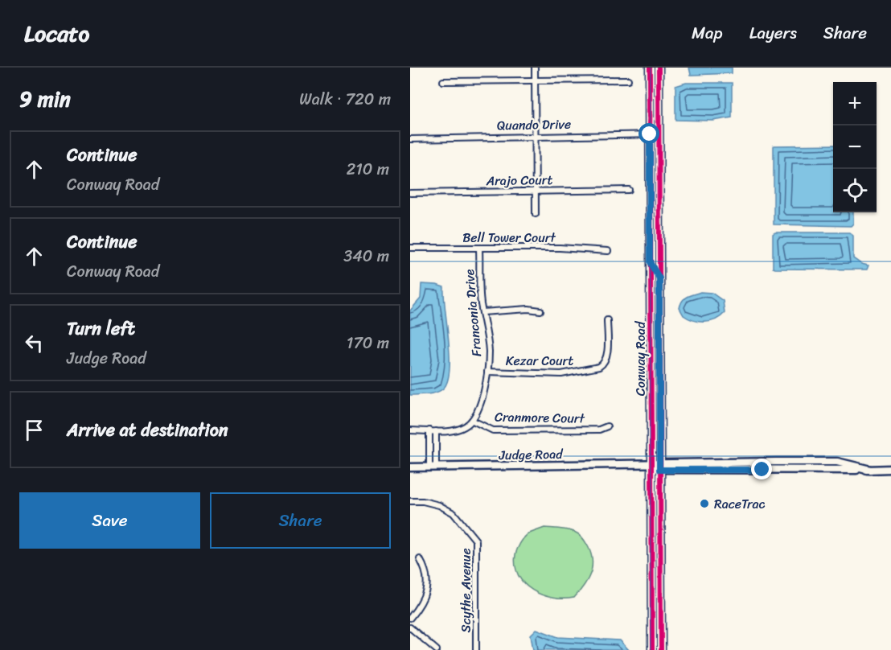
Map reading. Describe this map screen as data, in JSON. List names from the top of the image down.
{
  "streets": {
    "main road": ["Conway Road", "Judge Road"],
    "street": [
      "Quando Drive",
      "Arajo Court",
      "Bell Tower Court",
      "Franconia Drive",
      "Kezar Court",
      "Cranmore Court",
      "Scythe Avenue"
    ]
  },
  "crossings": [
    ["Quando Drive", "Conway Road"],
    ["Bell Tower Court", "Franconia Drive"],
    ["Franconia Drive", "Kezar Court"],
    ["Franconia Drive", "Cranmore Court"],
    ["Conway Road", "Judge Road"]
  ],
  "places": ["RaceTrac"],
  "page": {
    "header": "Locato",
    "nav": ["Map", "Layers", "Share"],
    "heading": ["9 min", "Walk · 720 m"],
    "map_buttons": ["+", "−"],
    "list": [
      ["Continue", "Conway Road", "210 m"],
      ["Continue", "Conway Road", "340 m"],
      ["Turn left", "Judge Road", "170 m"],
      "Arrive at destination"
    ],
    "buttons": ["Save", "Share"]
  }
}
